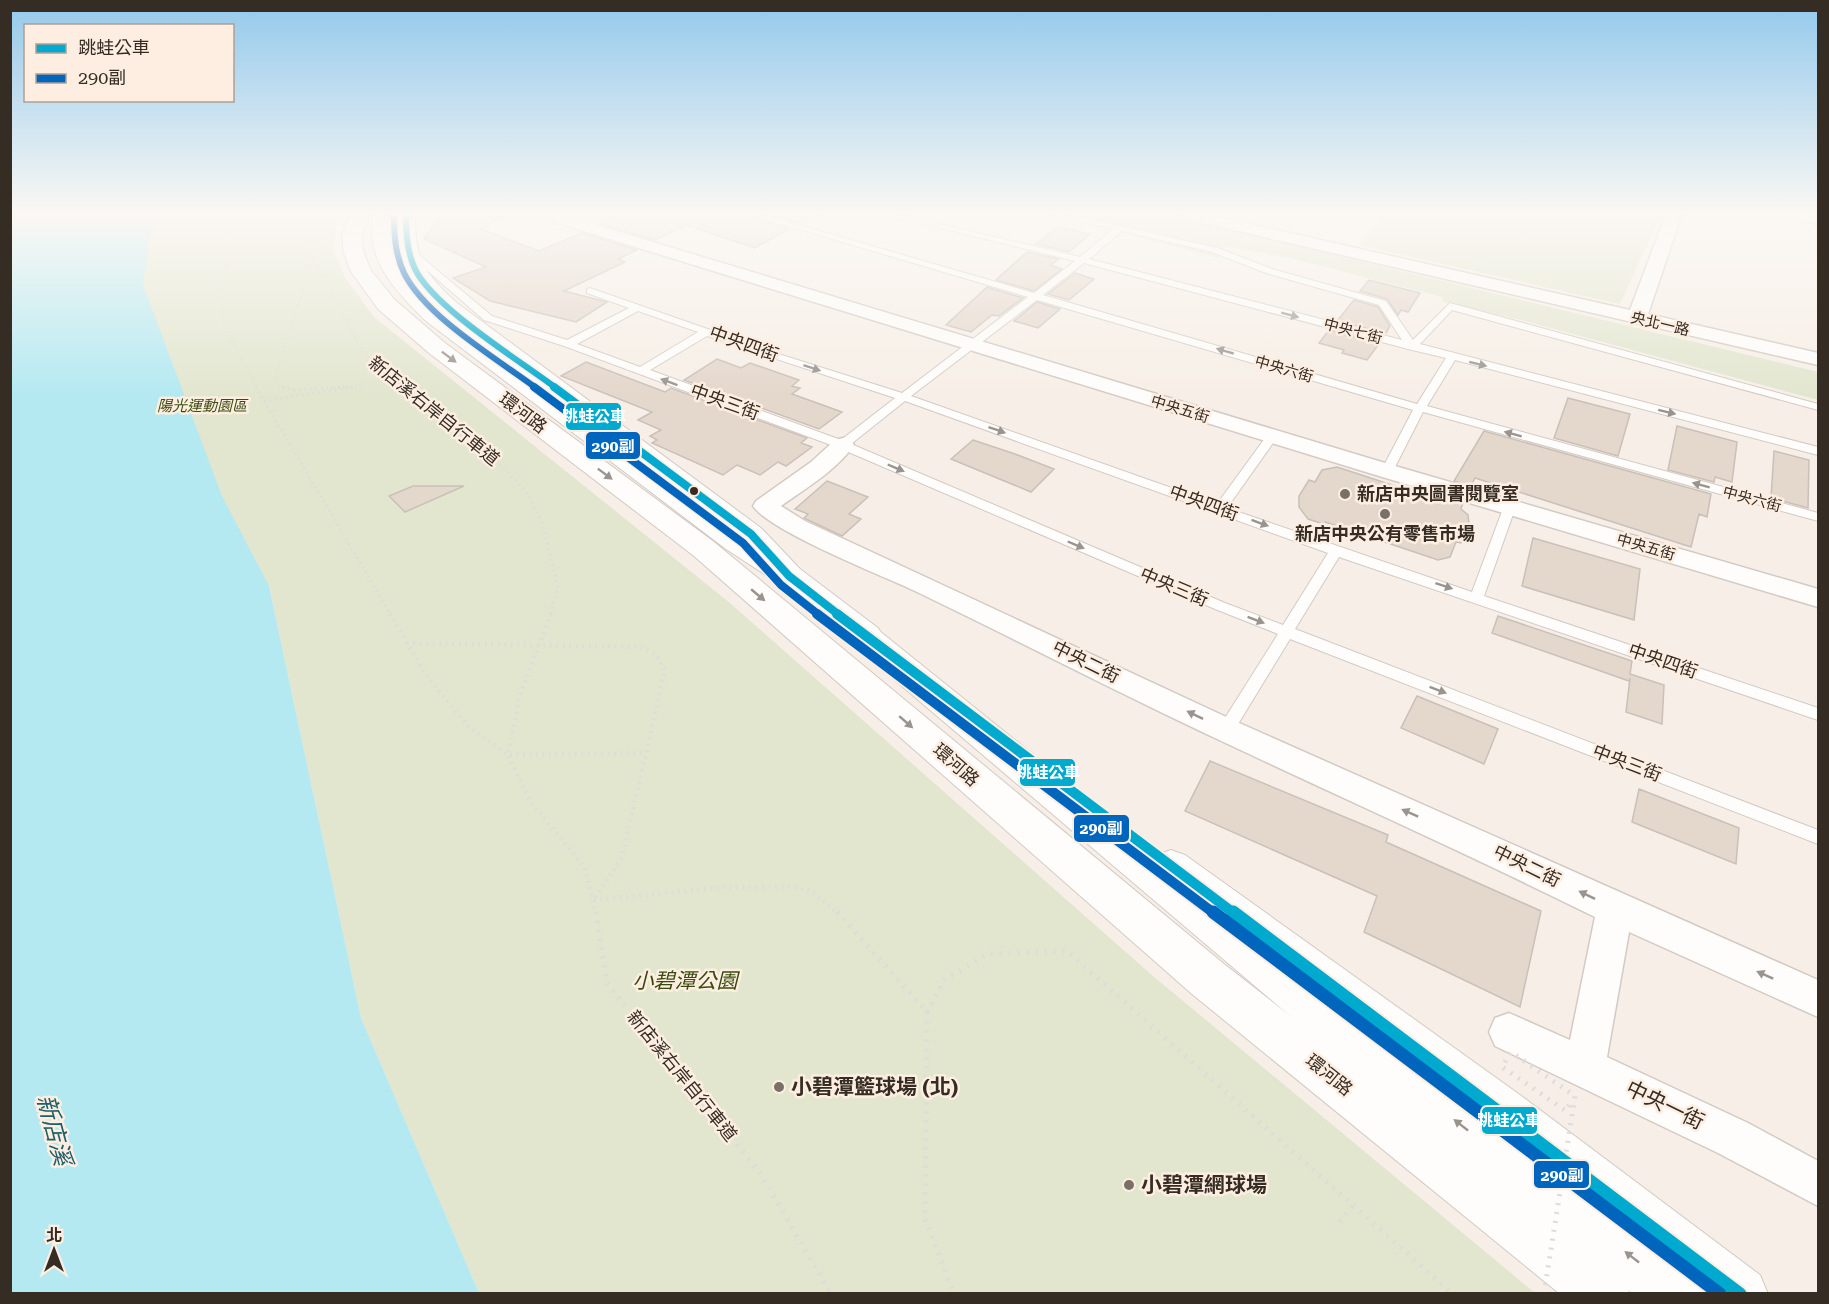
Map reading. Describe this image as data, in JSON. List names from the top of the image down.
{
  "streets": {
    "main road": ["環河路"],
    "street": [
      "央北一路",
      "中央五街",
      "中央二街",
      "中央一街"
    ],
    "lane": [
      "中央七街",
      "中央四街",
      "中央六街",
      "中央三街"
    ],
    "path": ["新店溪右岸自行車道"]
  },
  "crossings": [
    ["中央四街", "中央二街"],
    ["中央六街", "中央二街"],
    ["中央三街", "中央二街"],
    ["中央五街", "中央二街"]
  ],
  "one_way": ["中央四街", "中央二街"],
  "water": ["新店溪"],
  "parks": ["陽光運動園區", "小碧潭公園"],
  "places": [
    "新店中央圖書閱覽室",
    "新店中央公有零售市場",
    "小碧潭籃球場 (北)",
    "小碧潭網球場"
  ],
  "lines": ["transit line 跳蛙公車", "transit line 290副"],
  "legend": ["跳蛙公車", "290副"],
  "north": "top"
}
